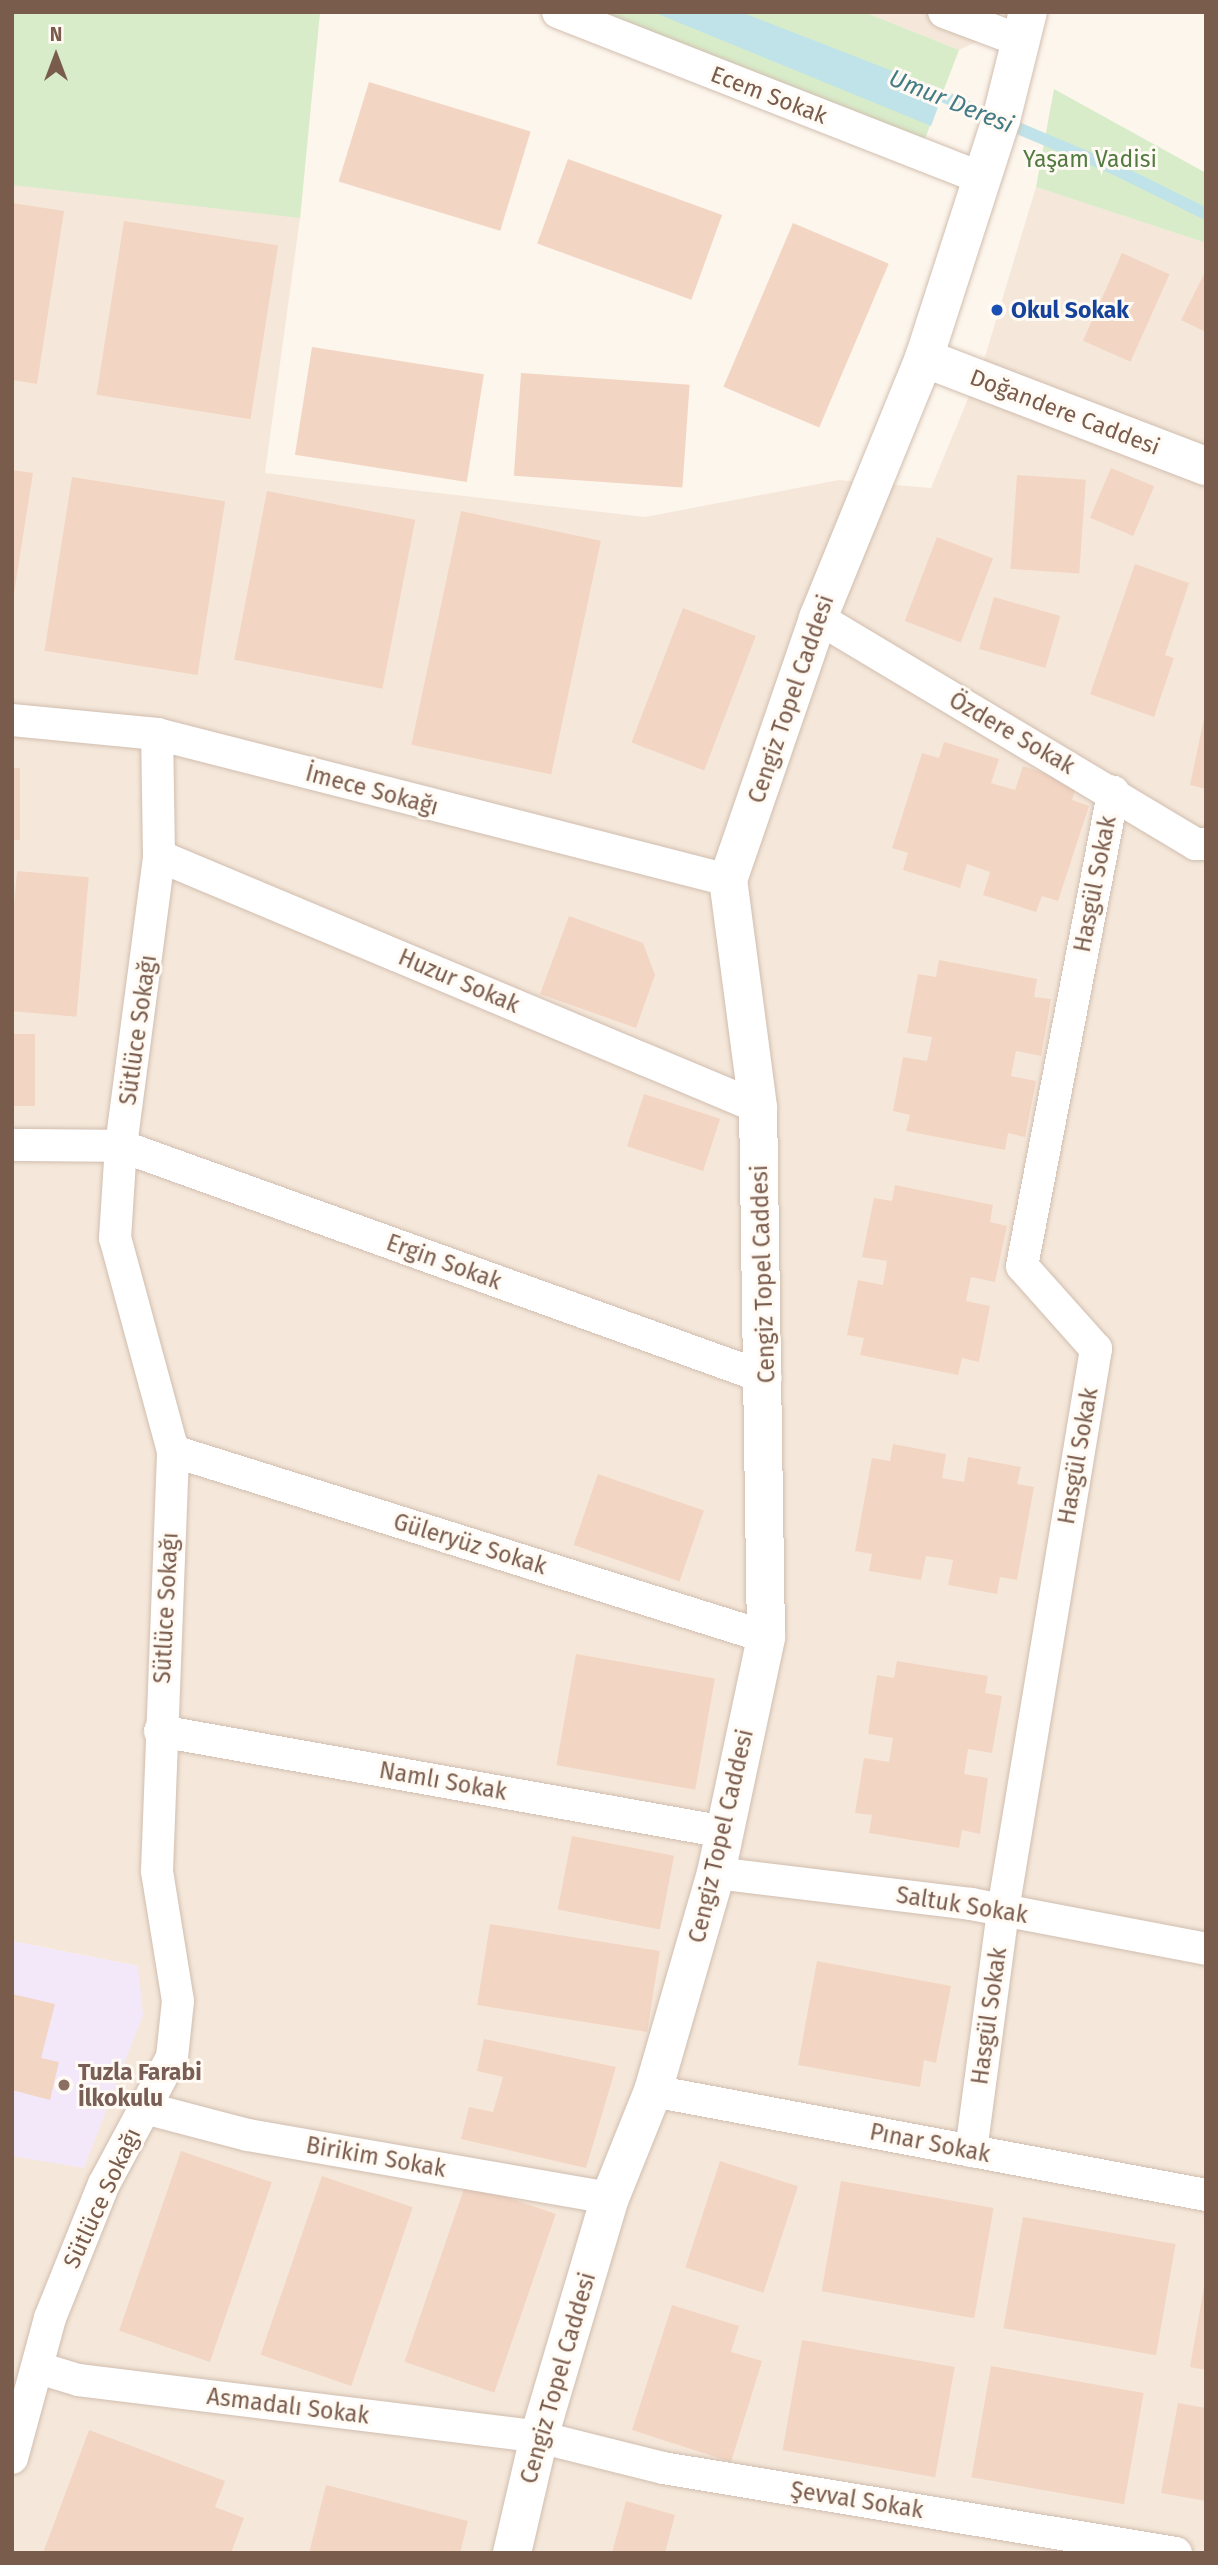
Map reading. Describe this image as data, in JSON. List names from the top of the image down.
{
  "streets": {
    "street": [
      "Ecem Sokak",
      "Doğandere Caddesi",
      "Cengiz Topel Caddesi",
      "Özdere Sokak",
      "İmece Sokağı",
      "Hasgül Sokak",
      "Huzur Sokak",
      "Sütlüce Sokağı",
      "Ergin Sokak",
      "Güleryüz Sokak",
      "Namlı Sokak",
      "Saltuk Sokak",
      "Pınar Sokak",
      "Birikim Sokak",
      "Asmadalı Sokak",
      "Şevval Sokak"
    ]
  },
  "crossings": [
    ["Ecem Sokak", "Cengiz Topel Caddesi"],
    ["Doğandere Caddesi", "Cengiz Topel Caddesi"],
    ["Cengiz Topel Caddesi", "Özdere Sokak"],
    ["Cengiz Topel Caddesi", "İmece Sokağı"],
    ["Cengiz Topel Caddesi", "Huzur Sokak"],
    ["Cengiz Topel Caddesi", "Ergin Sokak"],
    ["Cengiz Topel Caddesi", "Güleryüz Sokak"],
    ["Cengiz Topel Caddesi", "Namlı Sokak"],
    ["Cengiz Topel Caddesi", "Saltuk Sokak"],
    ["Cengiz Topel Caddesi", "Pınar Sokak"],
    ["Cengiz Topel Caddesi", "Birikim Sokak"],
    ["Cengiz Topel Caddesi", "Asmadalı Sokak"],
    ["Cengiz Topel Caddesi", "Şevval Sokak"],
    ["Özdere Sokak", "Hasgül Sokak"],
    ["İmece Sokağı", "Sütlüce Sokağı"],
    ["Hasgül Sokak", "Saltuk Sokak"],
    ["Hasgül Sokak", "Pınar Sokak"],
    ["Huzur Sokak", "Sütlüce Sokağı"],
    ["Sütlüce Sokağı", "Ergin Sokak"],
    ["Sütlüce Sokağı", "Güleryüz Sokak"],
    ["Sütlüce Sokağı", "Namlı Sokak"],
    ["Sütlüce Sokağı", "Birikim Sokak"],
    ["Sütlüce Sokağı", "Asmadalı Sokak"],
    ["Asmadalı Sokak", "Şevval Sokak"]
  ],
  "water": ["Umur Deresi"],
  "parks": ["Yaşam Vadisi"],
  "places": ["Okul Sokak", "Tuzla Farabi İlkokulu"],
  "north": "top"
}
